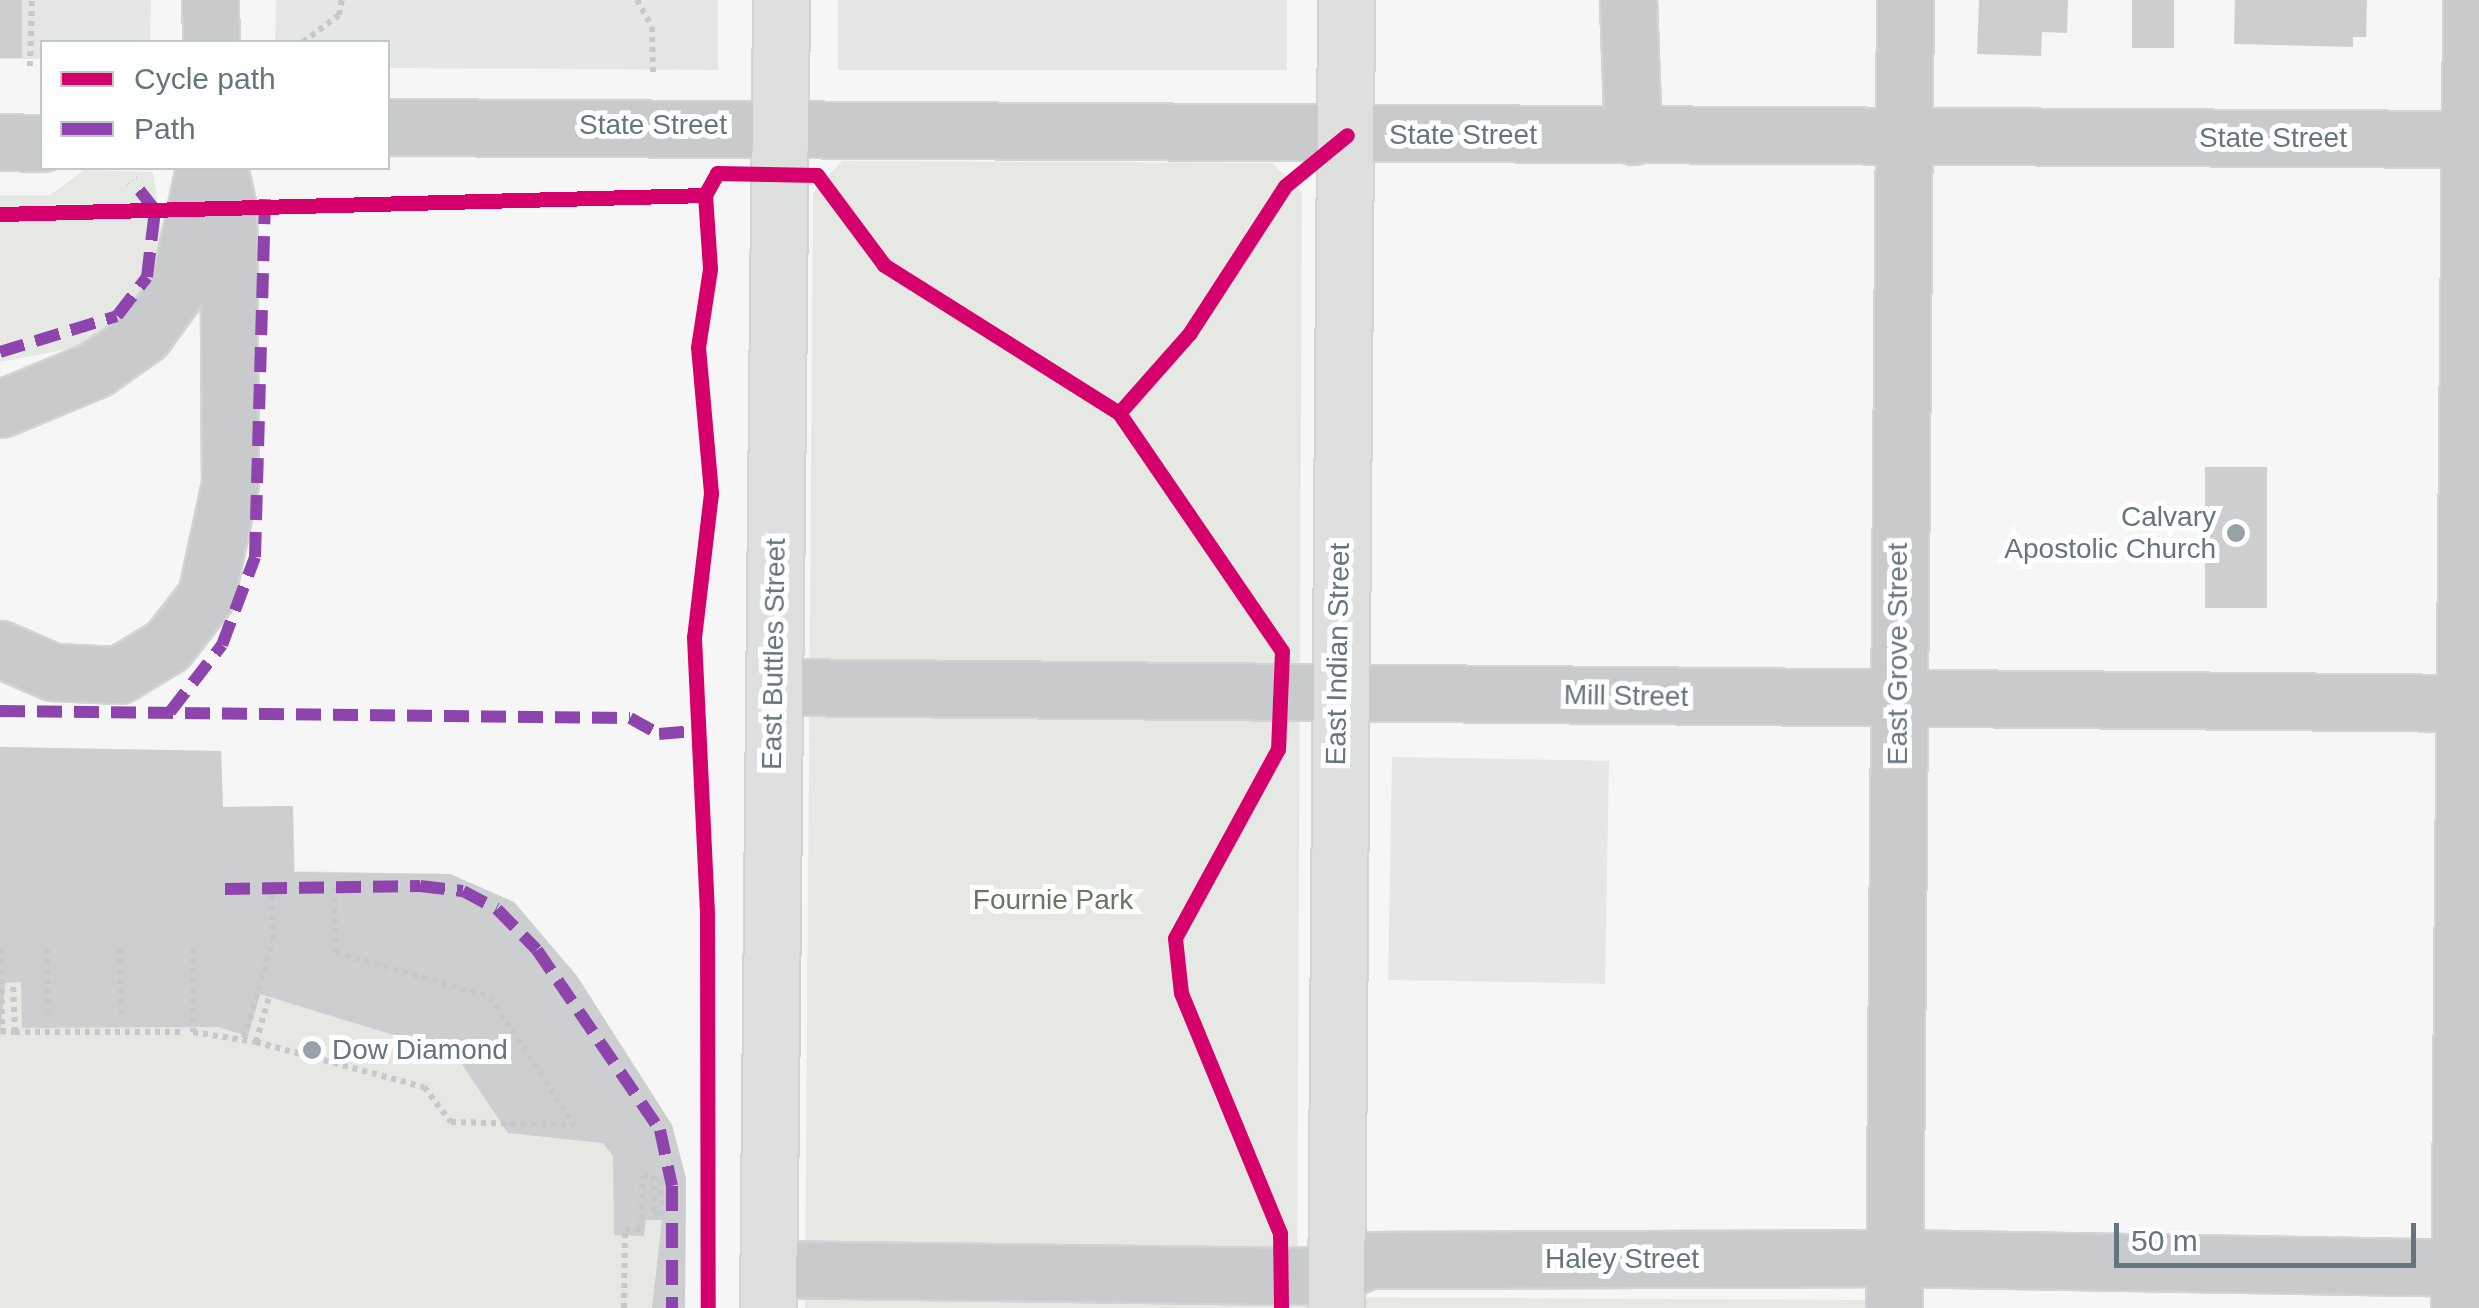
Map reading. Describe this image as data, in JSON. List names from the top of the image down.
{
  "streets": {
    "highway": ["East Buttles Street", "East Indian Street"],
    "street": [
      "State Street",
      "East Grove Street",
      "Mill Street",
      "Haley Street"
    ]
  },
  "crossings": [
    ["State Street", "East Buttles Street"],
    ["State Street", "East Indian Street"],
    ["State Street", "East Grove Street"],
    ["East Buttles Street", "Mill Street"],
    ["East Buttles Street", "Haley Street"],
    ["East Indian Street", "Mill Street"],
    ["East Indian Street", "Haley Street"],
    ["East Grove Street", "Mill Street"],
    ["East Grove Street", "Haley Street"]
  ],
  "parks": ["Fournie Park"],
  "places": ["Calvary Apostolic Church", "Dow Diamond"],
  "legend": ["Cycle path", "Path"],
  "scale_bar": "50 m"
}
